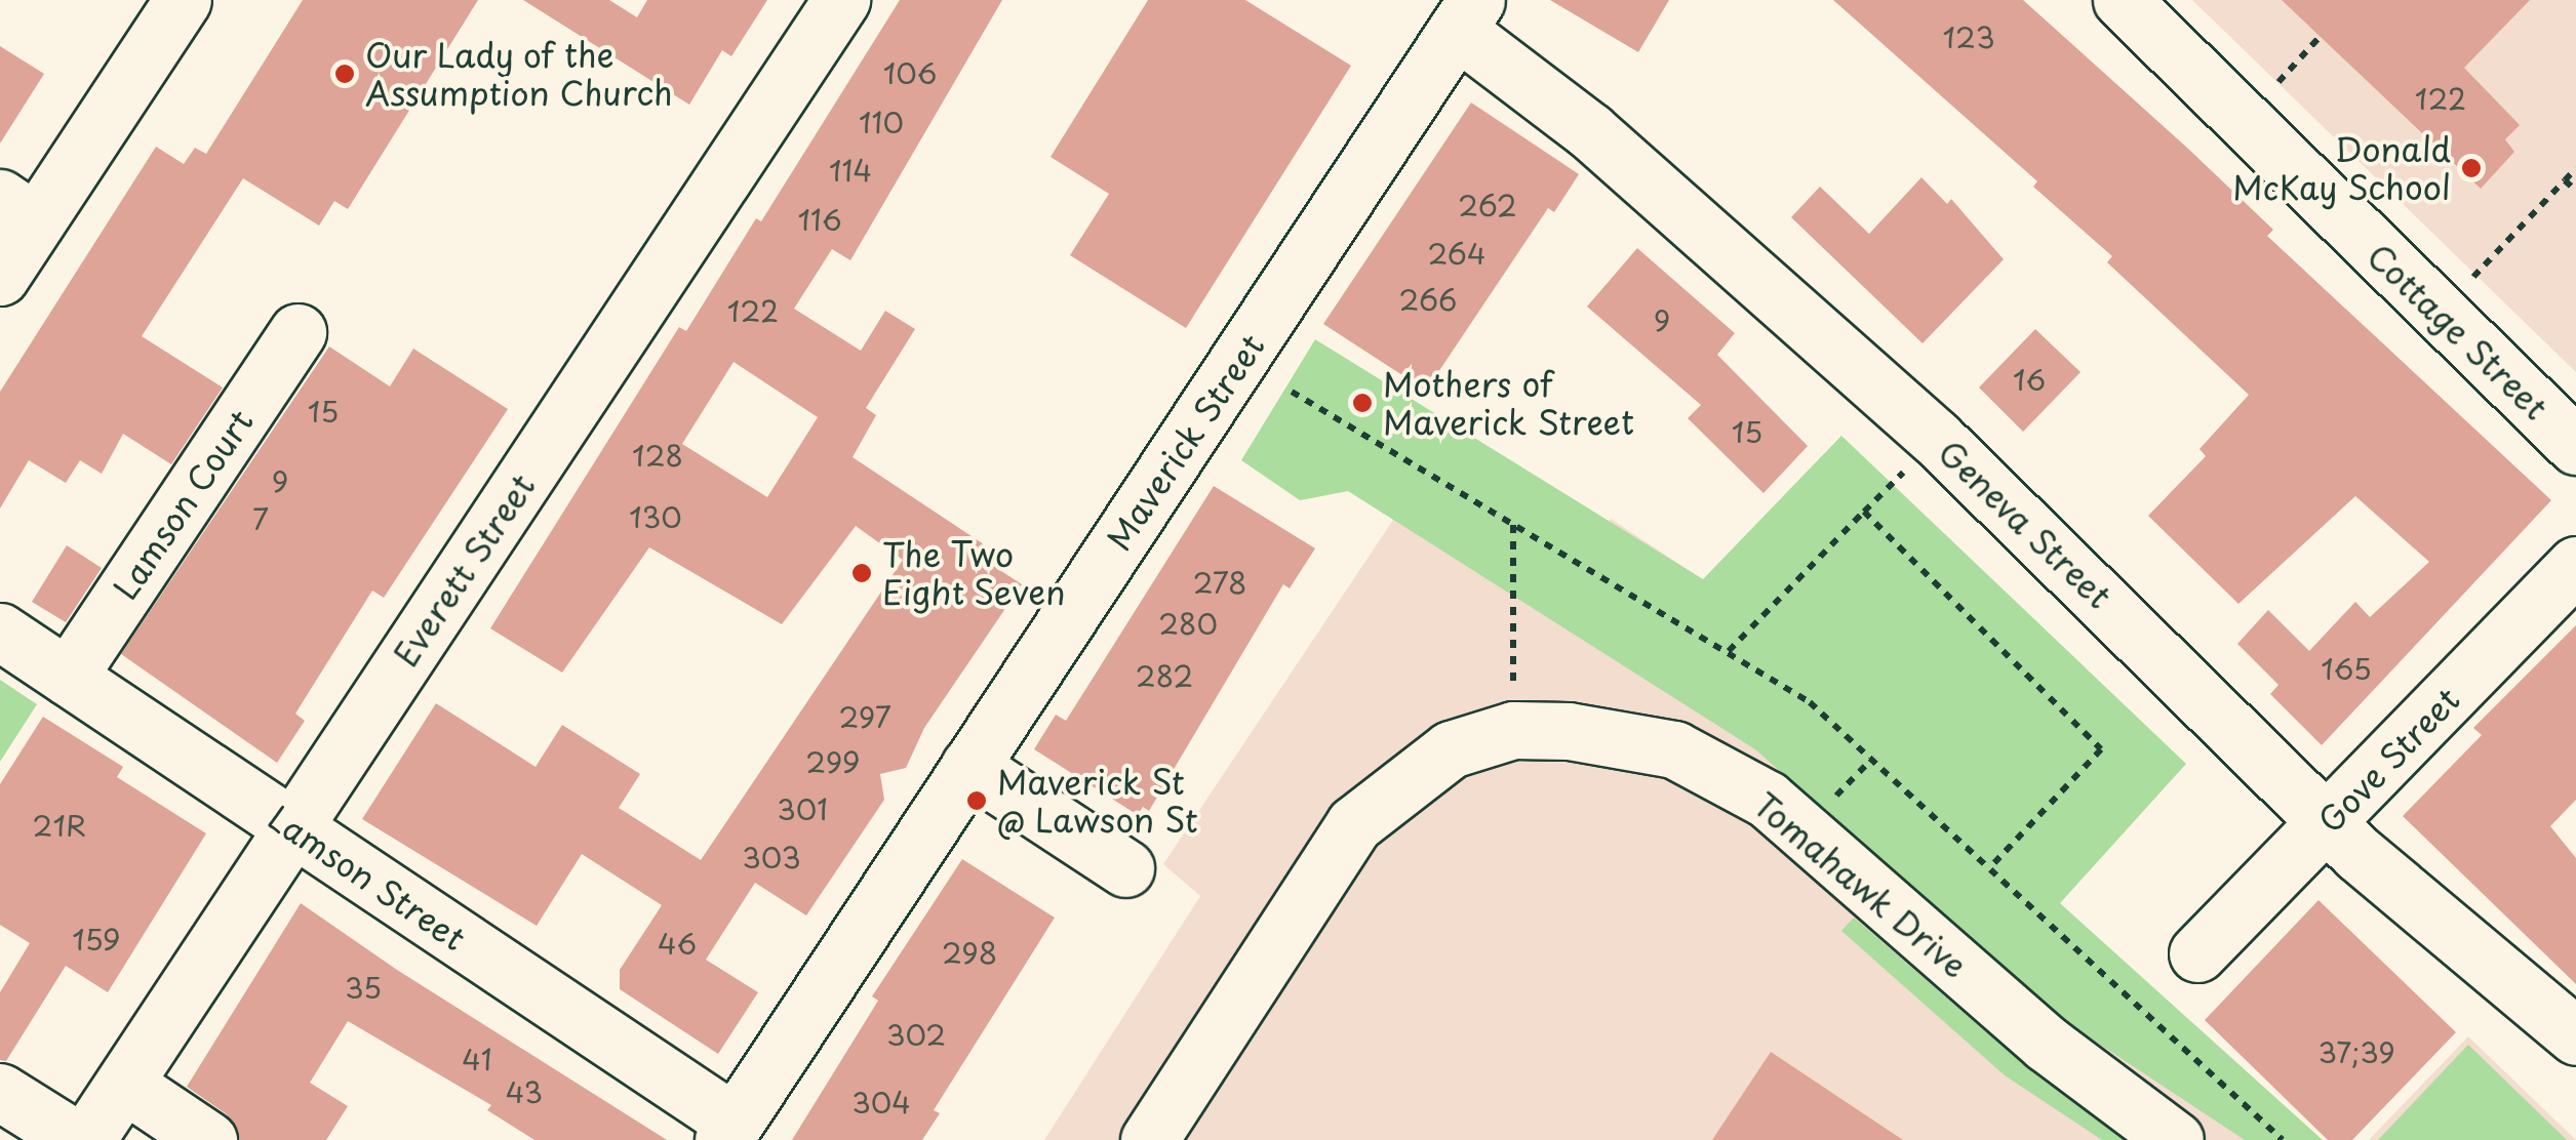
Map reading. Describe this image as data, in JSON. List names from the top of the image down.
{
  "streets": {
    "street": [
      "Cottage Street",
      "Maverick Street",
      "Lamson Court",
      "Geneva Street",
      "Everett Street",
      "Gove Street",
      "Lamson Street",
      "Tomahawk Drive"
    ]
  },
  "crossings": [
    ["Maverick Street", "Geneva Street"],
    ["Maverick Street", "Lamson Street"],
    ["Lamson Court", "Lamson Street"],
    ["Geneva Street", "Gove Street"],
    ["Everett Street", "Lamson Street"]
  ],
  "places": [
    "Our Lady of the Assumption Church",
    "Donald McKay School",
    "Mothers of Maverick Street",
    "The Two Eight Seven",
    "Maverick St @ Lawson St"
  ],
  "house_numbers": [
    "123",
    "106",
    "122",
    "110",
    "114",
    "262",
    "116",
    "264",
    "266",
    "122",
    "9",
    "16",
    "15",
    "15",
    "128",
    "9",
    "130",
    "7",
    "278",
    "280",
    "165",
    "282",
    "297",
    "299",
    "301",
    "21R",
    "303",
    "159",
    "46",
    "298",
    "35",
    "302",
    "37;39",
    "41",
    "43",
    "304"
  ]
}
